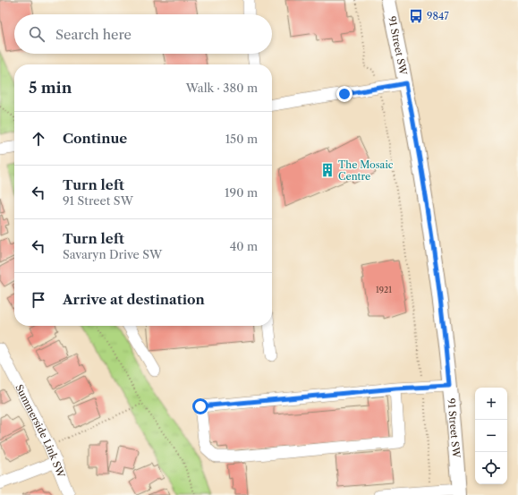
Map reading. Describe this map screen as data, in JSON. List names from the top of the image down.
{
  "streets": {
    "main road": ["91 Street SW"],
    "street": ["Summerside Link SW"]
  },
  "places": {
    "bus stop": ["9847"],
    "building": ["The Mosaic Centre"]
  },
  "house_numbers": ["1921"],
  "page": {
    "search": "Search here",
    "heading": ["5 min", "Walk · 380 m"],
    "list": [
      ["Continue", "150 m"],
      ["Turn left", "91 Street SW", "190 m"],
      ["Turn left", "Savaryn Drive SW", "40 m"],
      "Arrive at destination"
    ],
    "map_buttons": ["+", "−"]
  }
}
